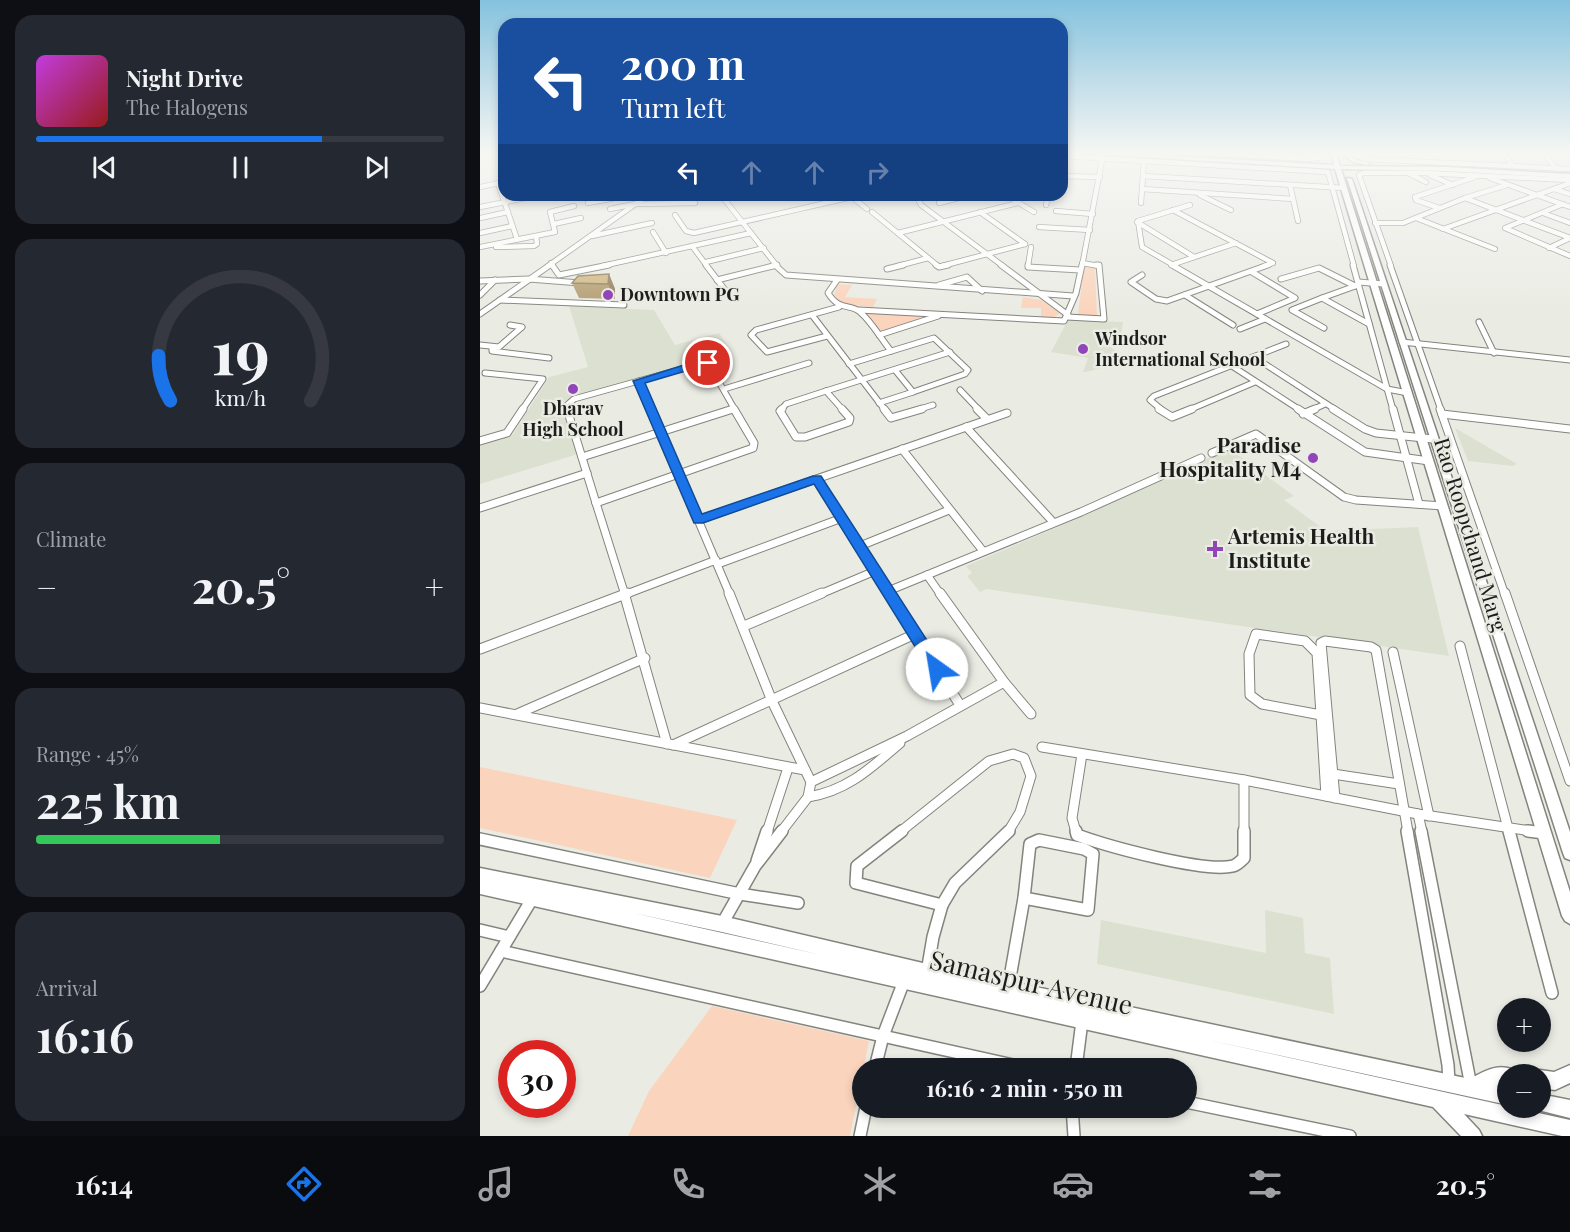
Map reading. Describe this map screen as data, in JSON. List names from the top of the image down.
{
  "streets": {
    "main road": ["Rao Roopchand Marg", "Samaspur Avenue"]
  },
  "places": {
    "other": [
      "Downtown PG",
      "Windsor International School",
      "Dharav High School",
      "Paradise Hospitality M4"
    ],
    "health": ["Artemis Health Institute"]
  },
  "page": {
    "turn": ["200 m", "Turn left"],
    "song": ["Night Drive", "The Halogens"],
    "tile": [
      "Climate",
      ["Range · 45%", "225 km"],
      ["Arrival", "16:16"]
    ],
    "heat": ["−", "20.5°", "+"],
    "map_buttons": ["+", "−"],
    "limit": "30",
    "trip": "16:16 · 2 min · 550 m",
    "tabs": ["16:14", "20.5°"],
    "gauge": ["19", "km/h"]
  }
}
